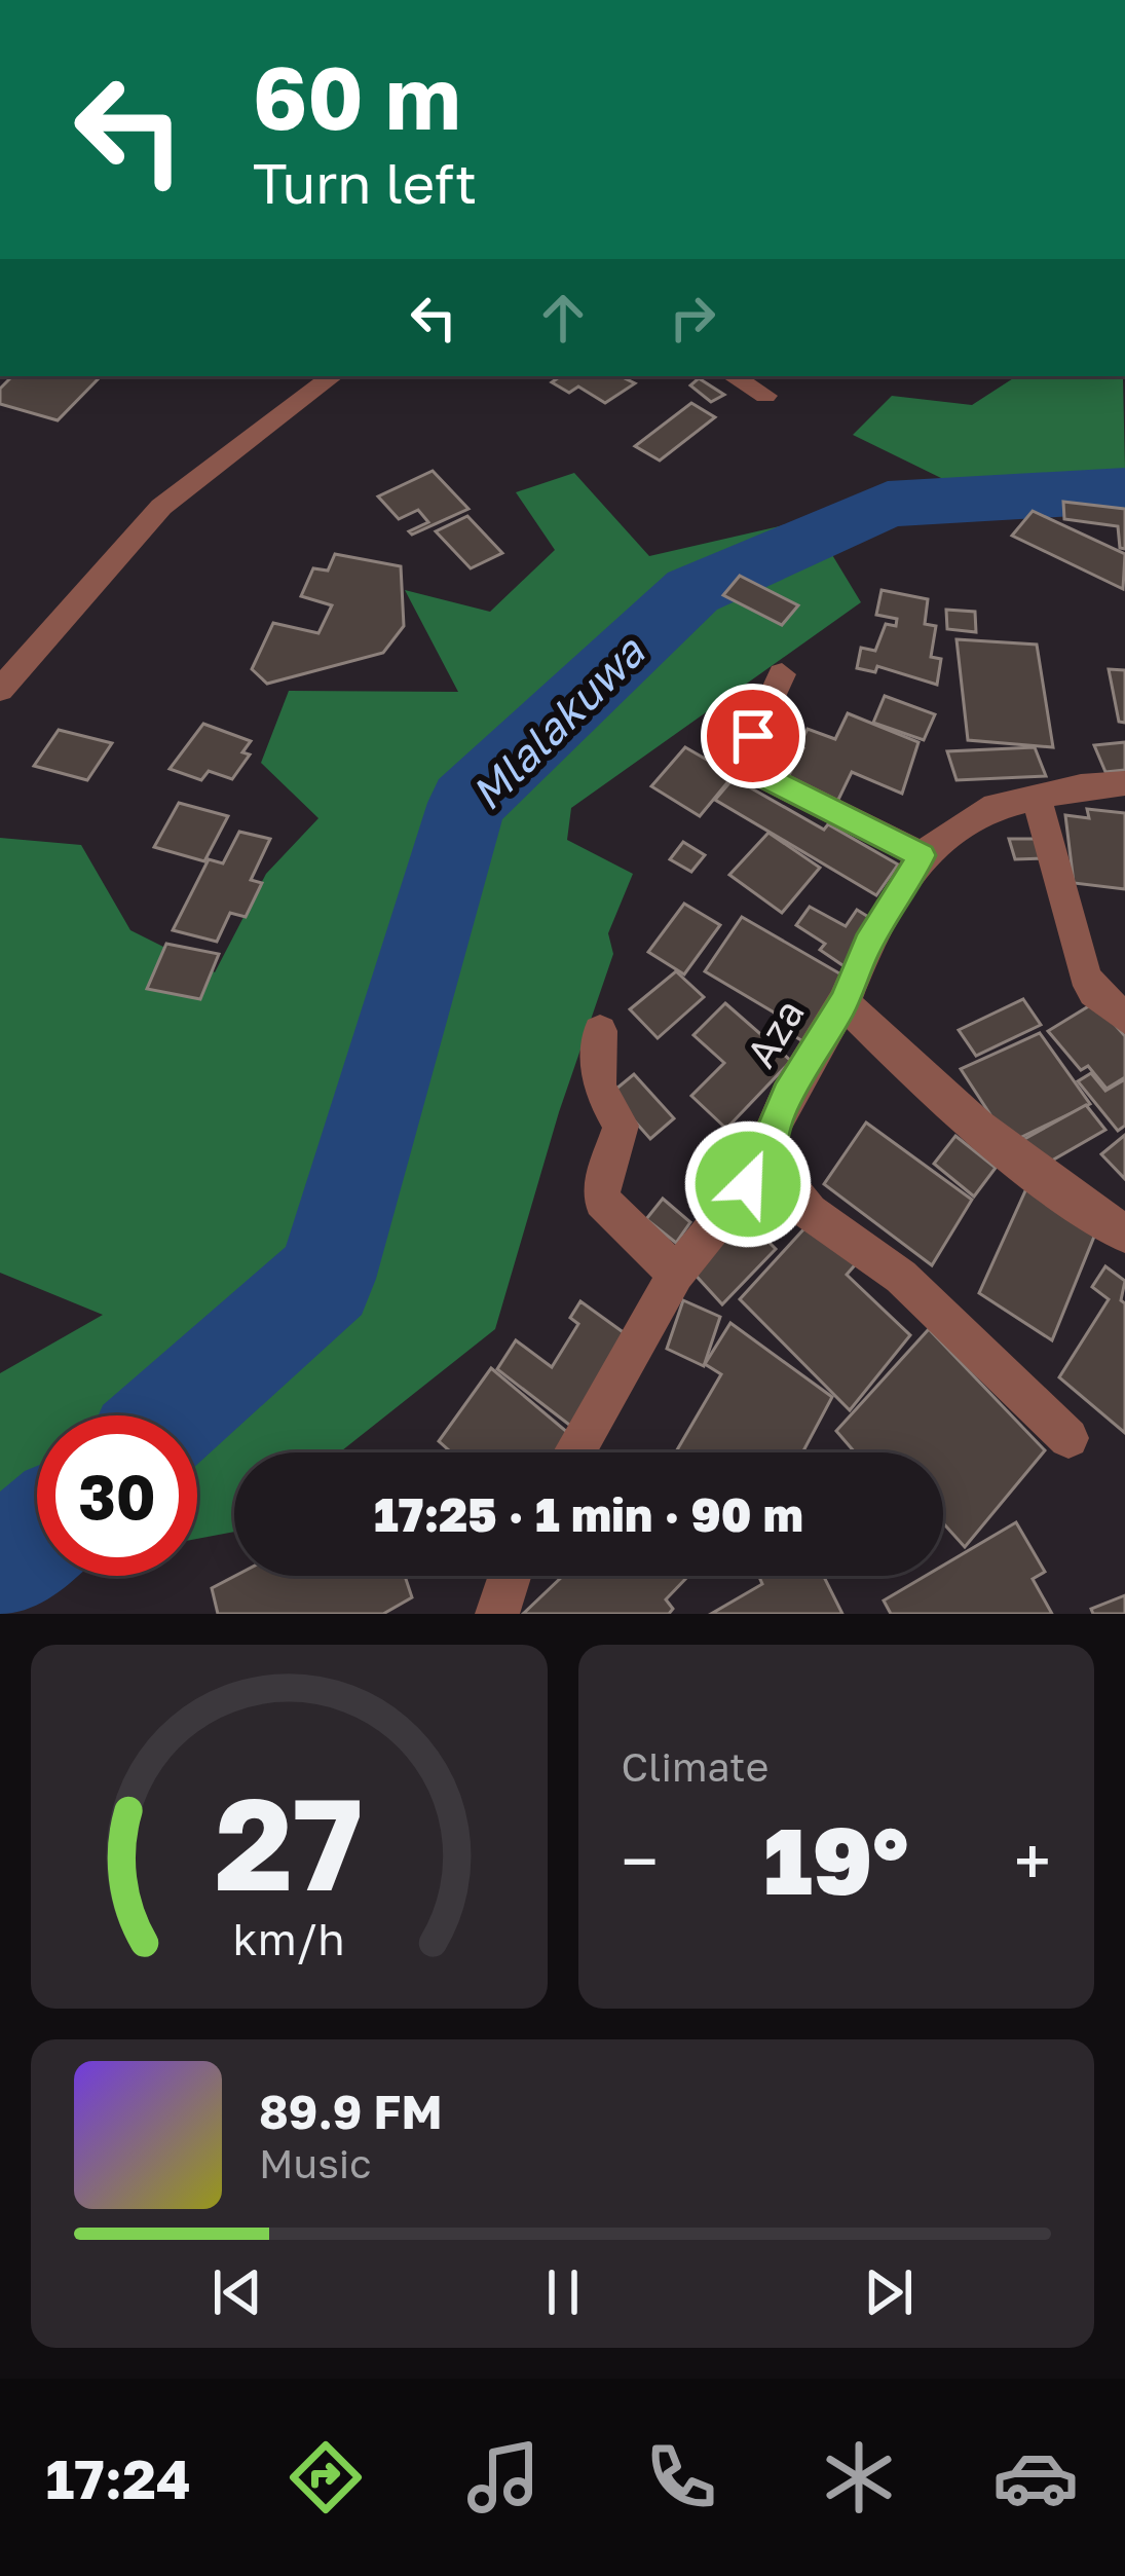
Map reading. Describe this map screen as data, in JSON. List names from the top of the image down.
{
  "streets": {
    "street": ["Aza"]
  },
  "water": ["Mlalakuwa"],
  "page": {
    "turn": ["60 m", "Turn left"],
    "limit": "30",
    "trip": "17:25 · 1 min · 90 m",
    "tile": "Climate",
    "heat": ["−", "19°", "+"],
    "song": ["89.9 FM", "Music"],
    "tabs": "17:24",
    "gauge": ["27", "km/h"]
  }
}
